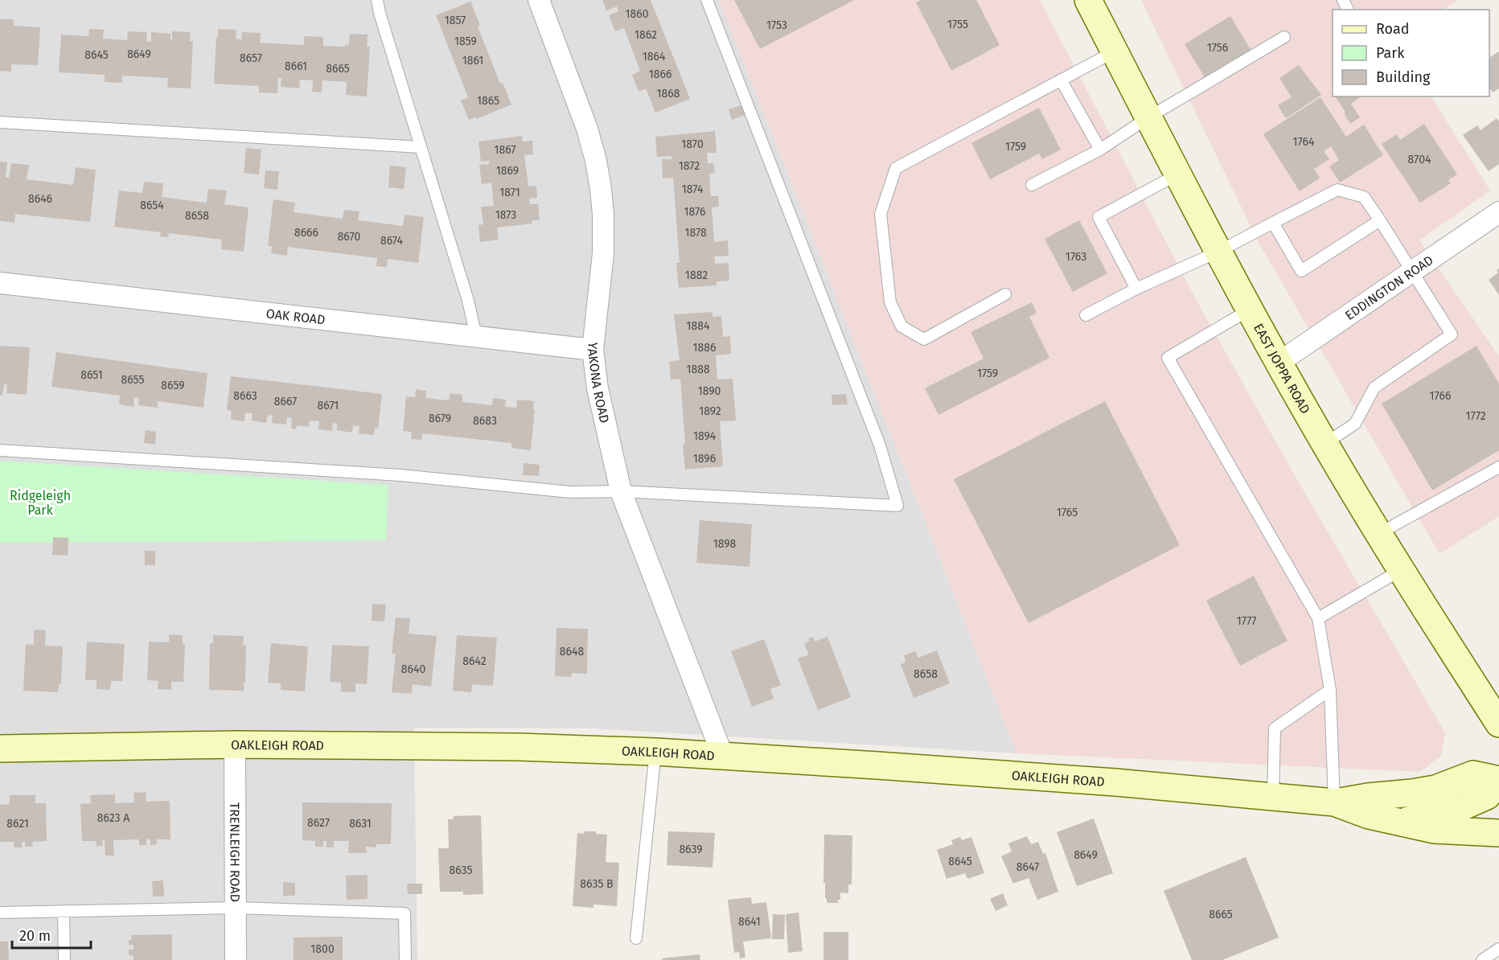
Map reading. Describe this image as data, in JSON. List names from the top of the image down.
{
  "streets": {
    "street": [
      "EDDINGTON ROAD",
      "OAK ROAD",
      "EAST JOPPA ROAD",
      "YAKONA ROAD",
      "OAKLEIGH ROAD",
      "TRENLEIGH ROAD"
    ]
  },
  "crossings": [
    ["EDDINGTON ROAD", "EAST JOPPA ROAD"],
    ["OAK ROAD", "YAKONA ROAD"],
    ["YAKONA ROAD", "OAKLEIGH ROAD"],
    ["OAKLEIGH ROAD", "TRENLEIGH ROAD"]
  ],
  "parks": ["Ridgeleigh Park"],
  "house_numbers": [
    "1860",
    "1857",
    "1755",
    "1753",
    "1862",
    "1859",
    "1756",
    "8649",
    "8645",
    "1864",
    "8657",
    "1861",
    "8661",
    "8665",
    "1866",
    "1868",
    "1865",
    "1764",
    "1870",
    "1759",
    "1867",
    "8704",
    "1872",
    "1869",
    "1874",
    "1871",
    "8646",
    "8654",
    "1876",
    "1873",
    "8658",
    "8666",
    "1878",
    "8670",
    "8674",
    "1763",
    "1882",
    "1884",
    "1886",
    "1888",
    "1759",
    "8651",
    "8655",
    "8659",
    "1890",
    "8663",
    "1766",
    "8667",
    "8671",
    "1892",
    "1772",
    "8679",
    "8683",
    "1894",
    "1896",
    "1765",
    "1898",
    "1777",
    "8648",
    "8642",
    "8640",
    "8658",
    "8623 A",
    "8627",
    "8621",
    "8631",
    "8639",
    "8649",
    "8645",
    "8647",
    "8635",
    "8635 B",
    "8665",
    "8641",
    "1800"
  ],
  "legend": ["Road", "Park", "Building"],
  "scale_bar": "20 m"
}
